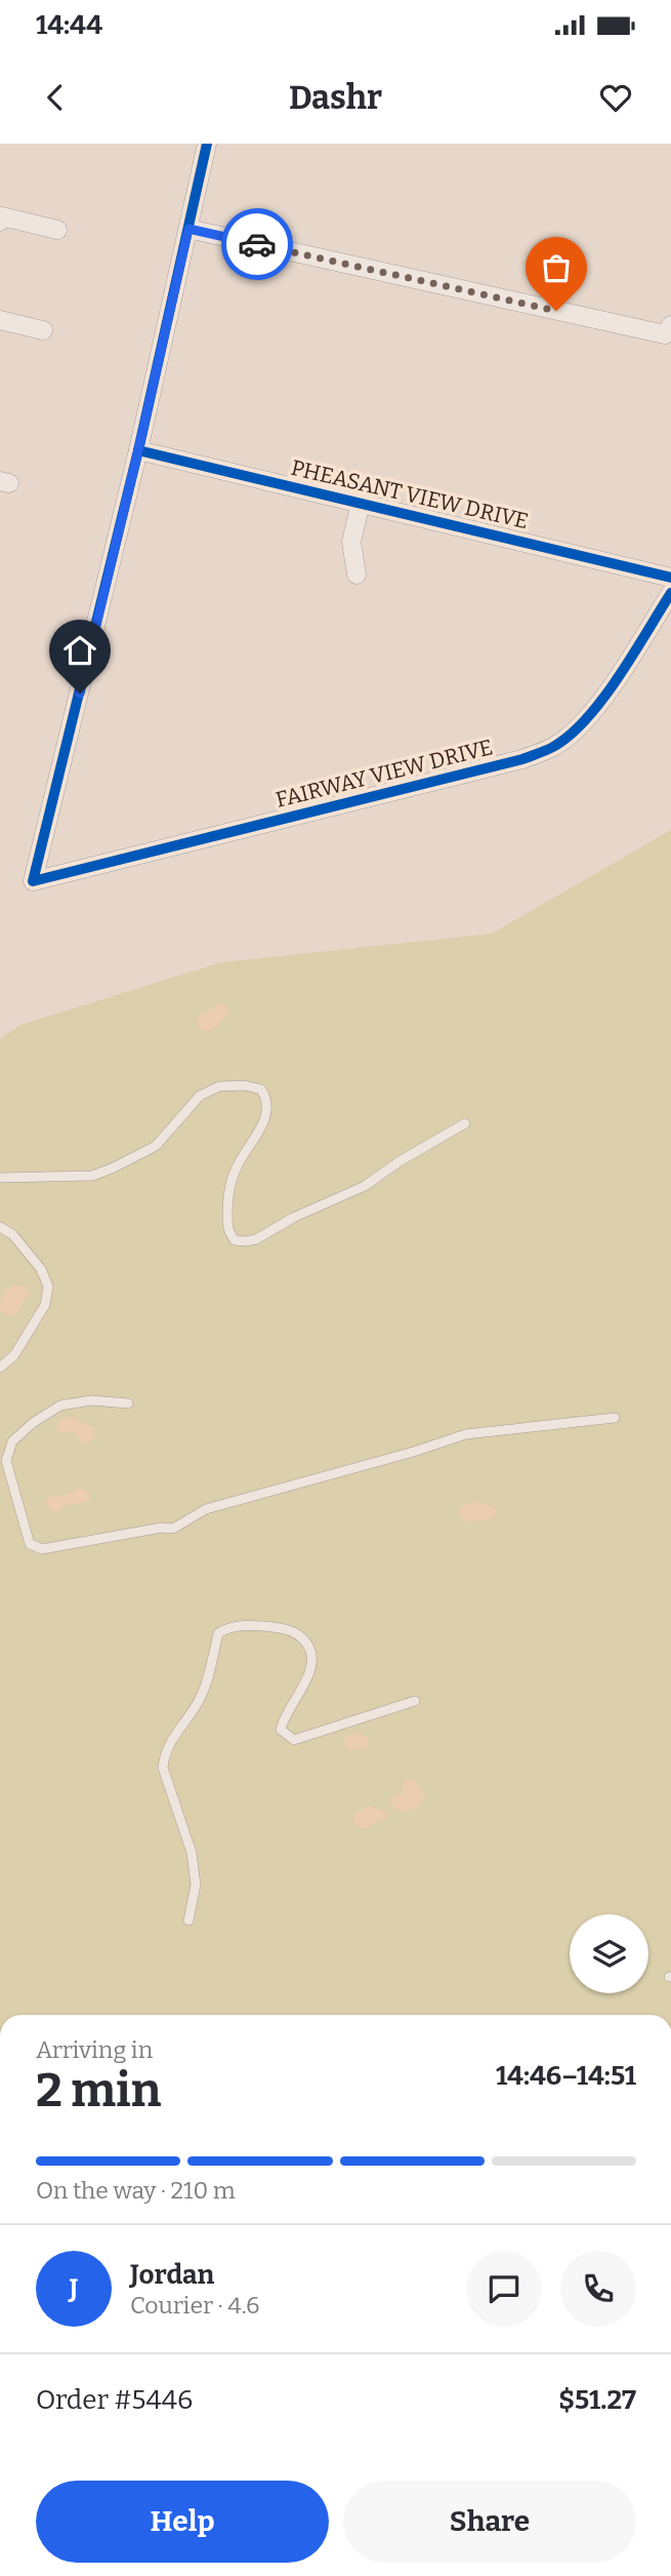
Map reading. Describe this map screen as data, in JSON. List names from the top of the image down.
{
  "streets": {
    "street": ["PHEASANT VIEW DRIVE", "FAIRWAY VIEW DRIVE"]
  },
  "crossings": [
    ["PHEASANT VIEW DRIVE", "FAIRWAY VIEW DRIVE"]
  ],
  "page": {
    "status": "14:44",
    "header": "Dashr",
    "heading": ["2 min", "Arriving in", "14:46–14:51"],
    "panel": [
      "Jordan",
      "Courier · 4.6",
      "Order #5446",
      "$51.27"
    ],
    "bar": "On the way · 210 m",
    "round": "J",
    "buttons": ["Help", "Share"]
  }
}
